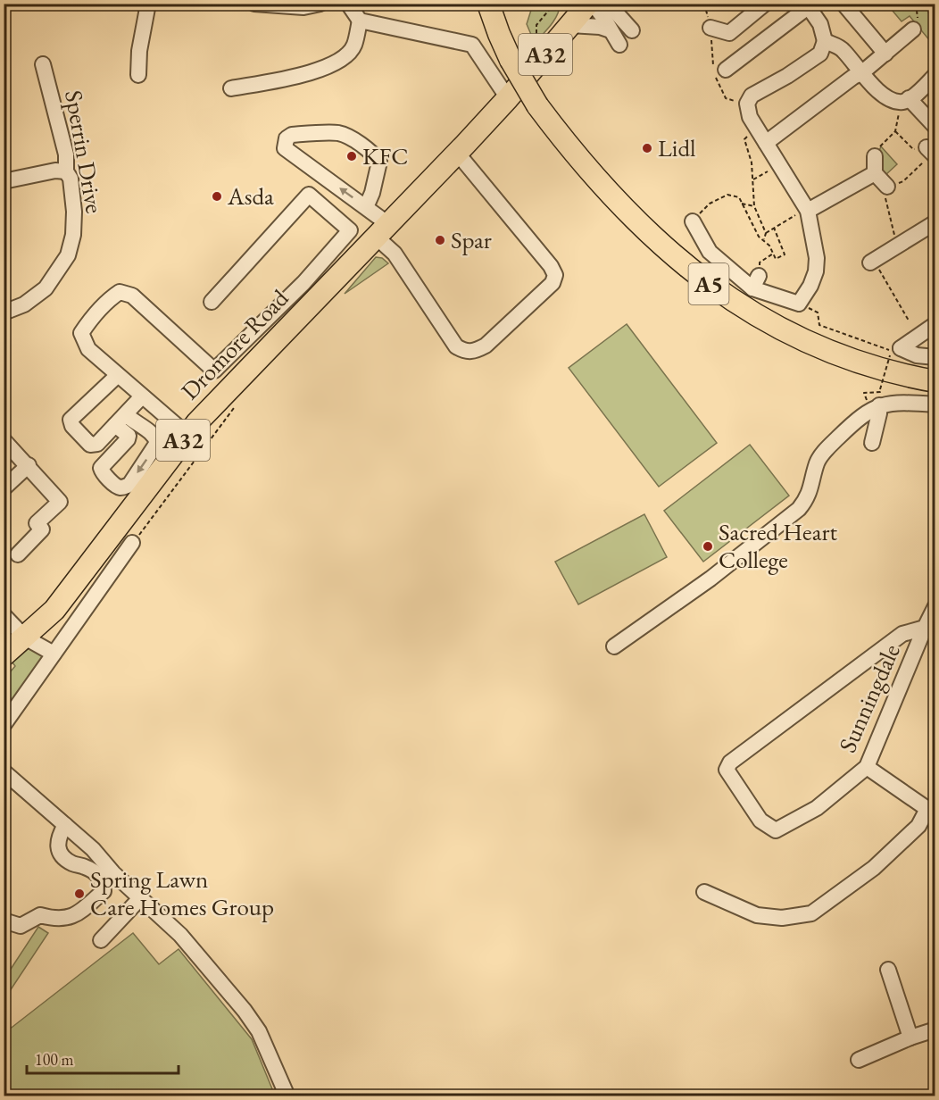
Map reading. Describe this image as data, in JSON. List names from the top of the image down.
{
  "streets": {
    "highway": ["A32", "A5", "Dromore Road"],
    "street": ["Sperrin Drive", "Sunningdale"]
  },
  "crossings": [
    ["A32", "Dromore Road"]
  ],
  "places": [
    "Lidl",
    "KFC",
    "Asda",
    "Spar",
    "Sacred Heart College",
    "Spring Lawn Care Homes Group"
  ],
  "scale_bar": "100 m"
}
